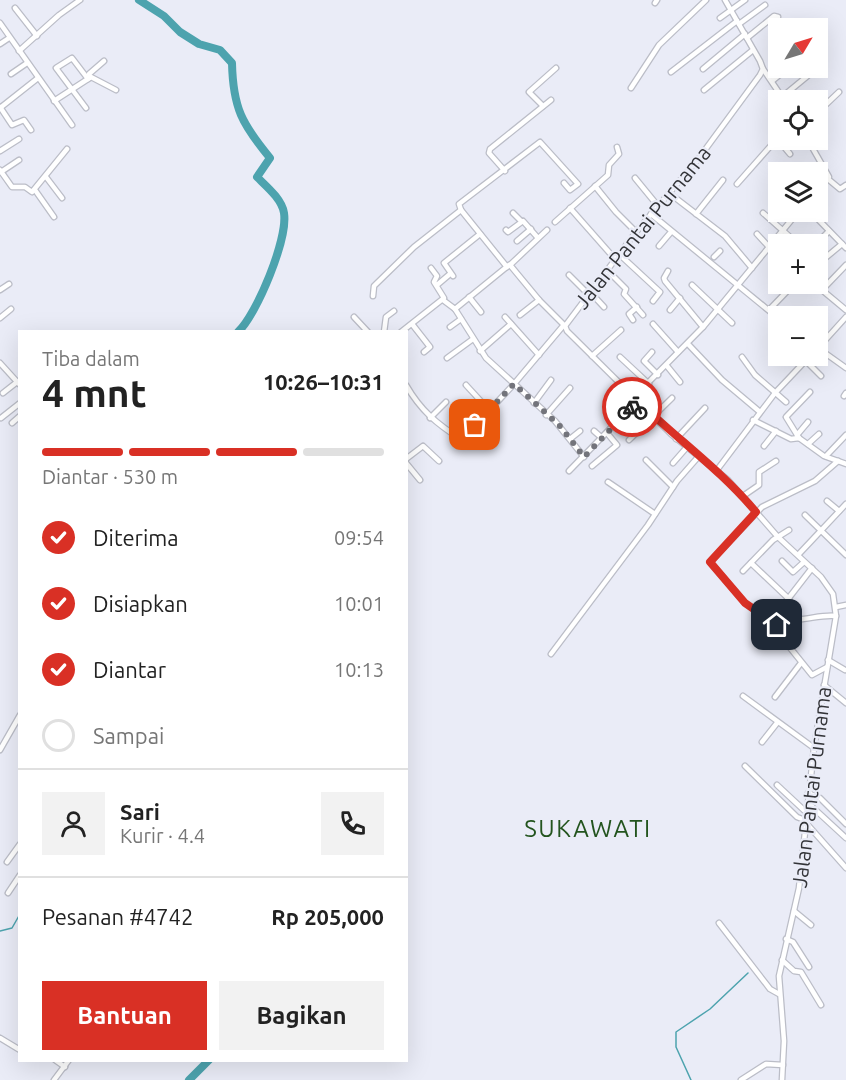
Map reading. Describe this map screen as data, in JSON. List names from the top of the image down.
{
  "streets": {
    "street": ["Jalan Pantai Purnama"]
  },
  "districts": ["SUKAWATI"],
  "north": "top right",
  "page": {
    "map_buttons": ["+", "−"],
    "heading": ["4 mnt", "Tiba dalam", "10:26–10:31"],
    "panel": [
      "Sari",
      "Kurir · 4.4",
      "Pesanan #4742",
      "Rp 205,000"
    ],
    "bar": "Diantar · 530 m",
    "list": [
      ["Diterima", "09:54"],
      ["Disiapkan", "10:01"],
      ["Diantar", "10:13"],
      "Sampai"
    ],
    "buttons": ["Bantuan", "Bagikan"]
  }
}
